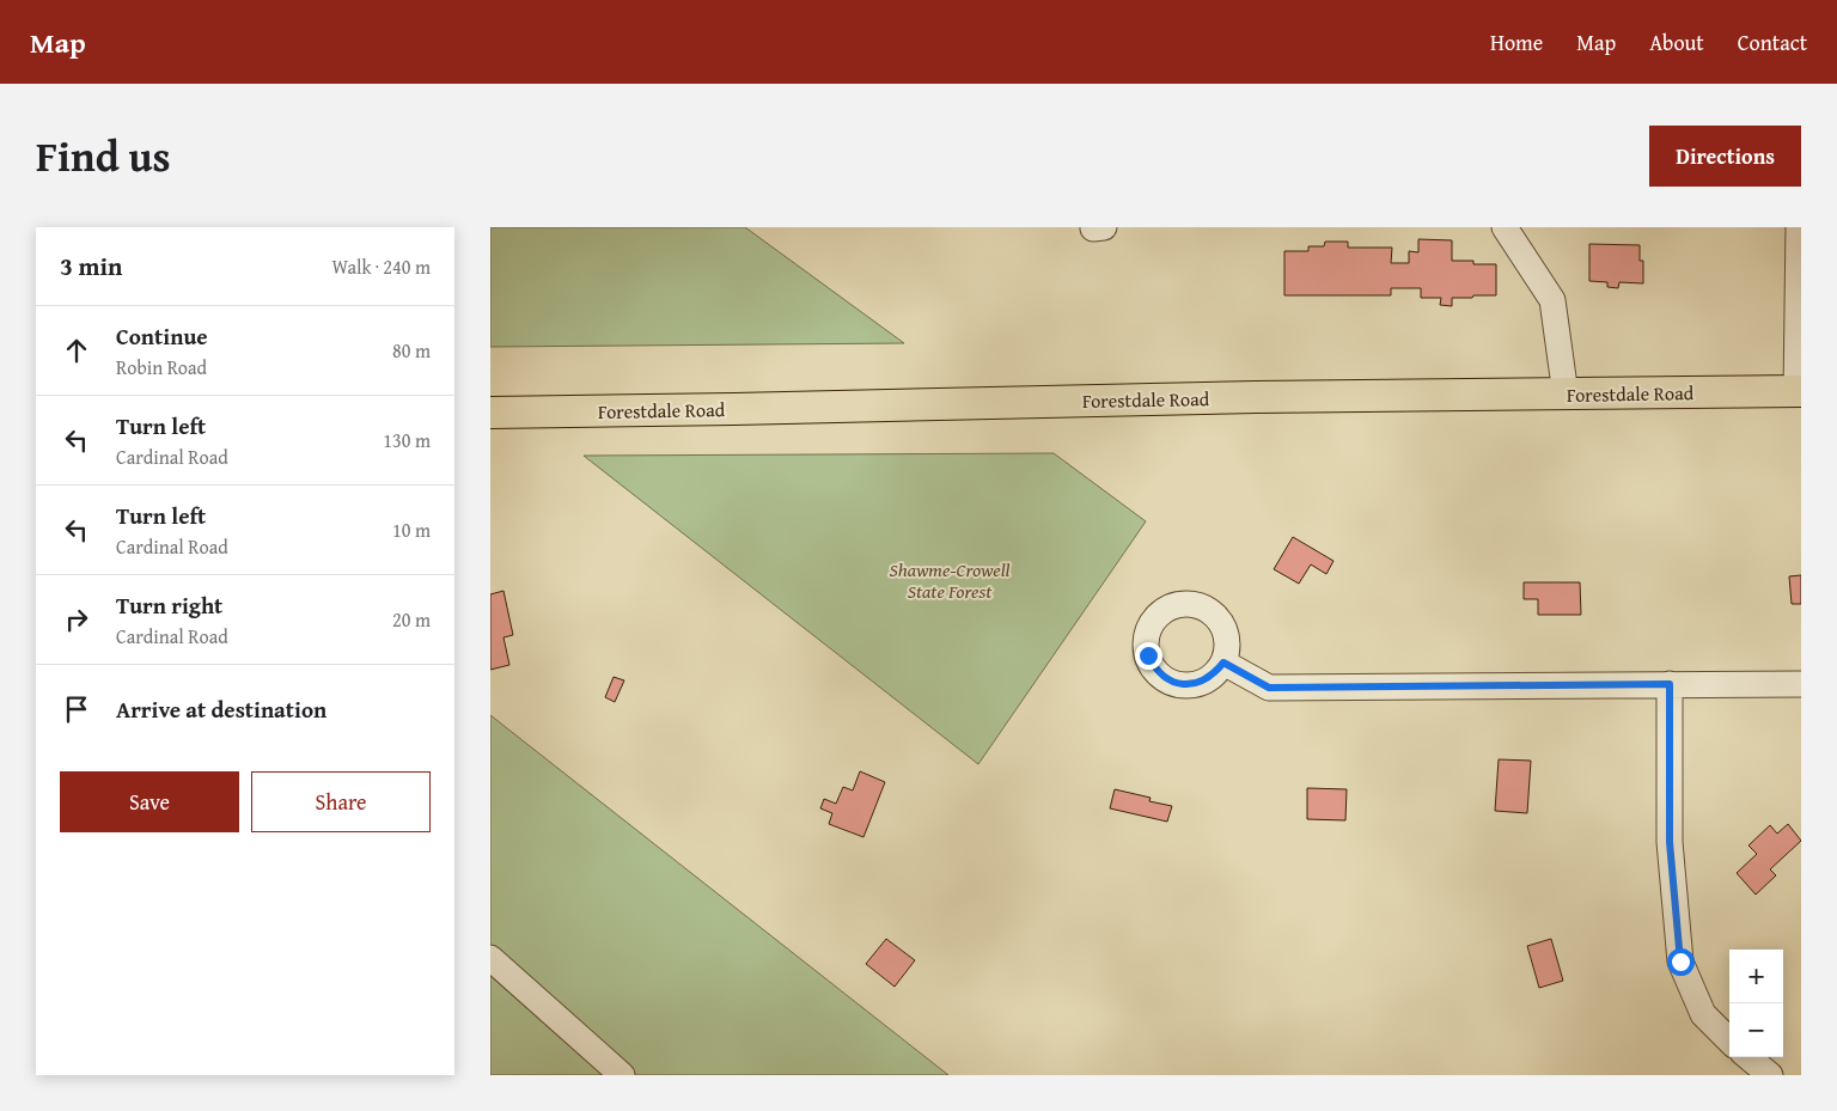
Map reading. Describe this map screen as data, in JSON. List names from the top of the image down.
{
  "streets": {
    "main road": ["Forestdale Road"]
  },
  "parks": ["Shawme-Crowell State Forest"],
  "page": {
    "header": "Map",
    "nav": [
      "Home",
      "Map",
      "About",
      "Contact"
    ],
    "title": "Find us",
    "buttons": [
      "Directions",
      ["Save", "Share"]
    ],
    "heading": ["3 min", "Walk · 240 m"],
    "list": [
      ["Continue", "Robin Road", "80 m"],
      ["Turn left", "Cardinal Road", "130 m"],
      ["Turn left", "Cardinal Road", "10 m"],
      ["Turn right", "Cardinal Road", "20 m"],
      "Arrive at destination"
    ],
    "map_buttons": ["+", "−"]
  }
}
